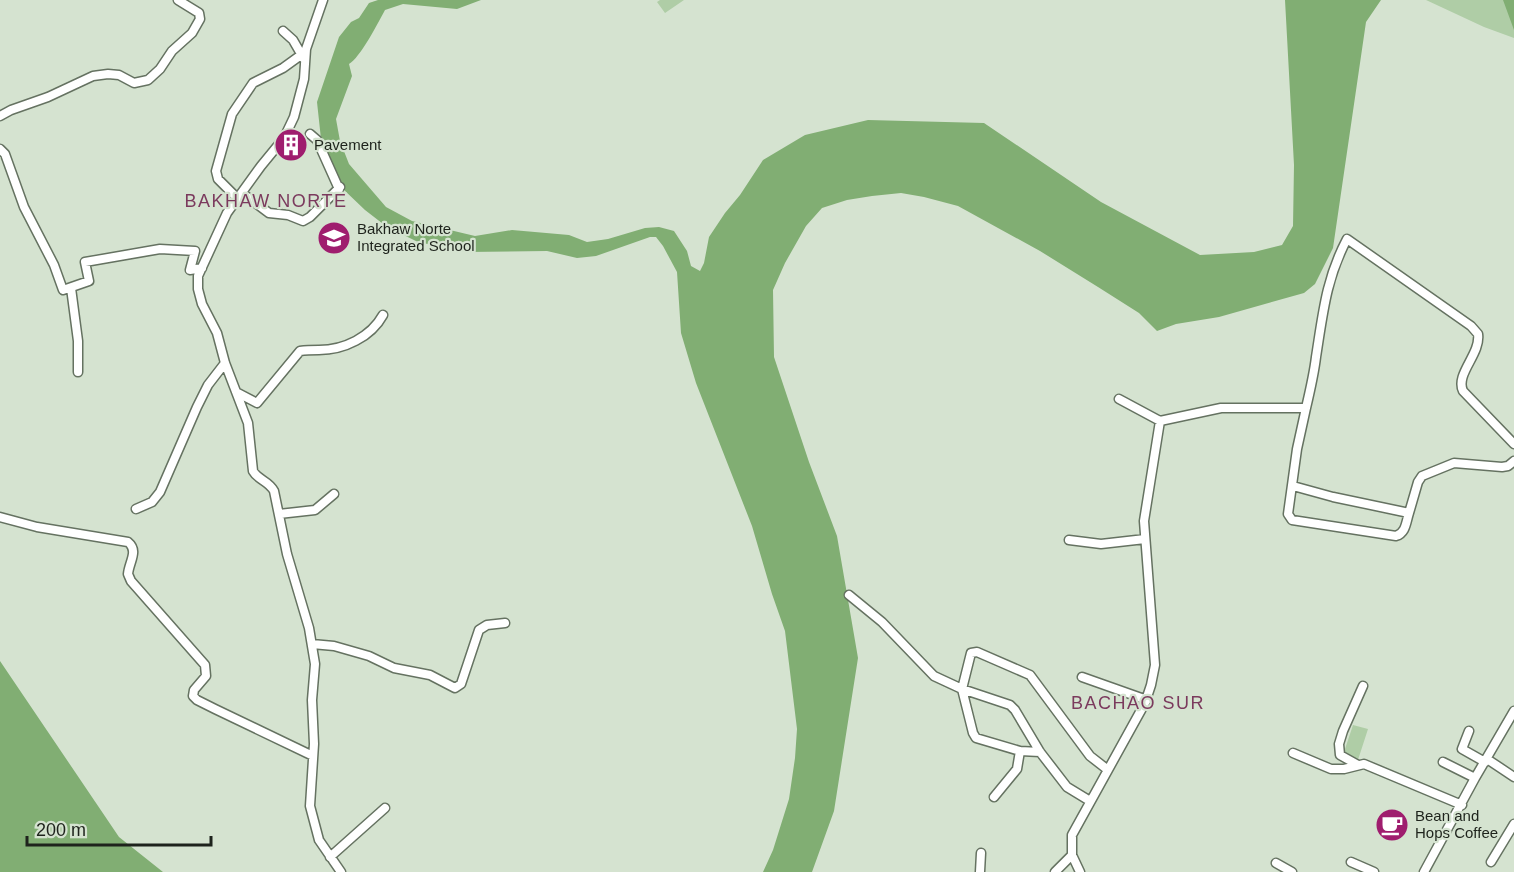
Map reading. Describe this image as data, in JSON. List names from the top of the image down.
{
  "districts": ["BAKHAW NORTE", "BACHAO SUR"],
  "places": {
    "building": ["Pavement"],
    "school or university": ["Bakhaw Norte Integrated School"],
    "cafe": ["Bean and Hops Coffee"]
  },
  "scale_bar": "200 m"
}
